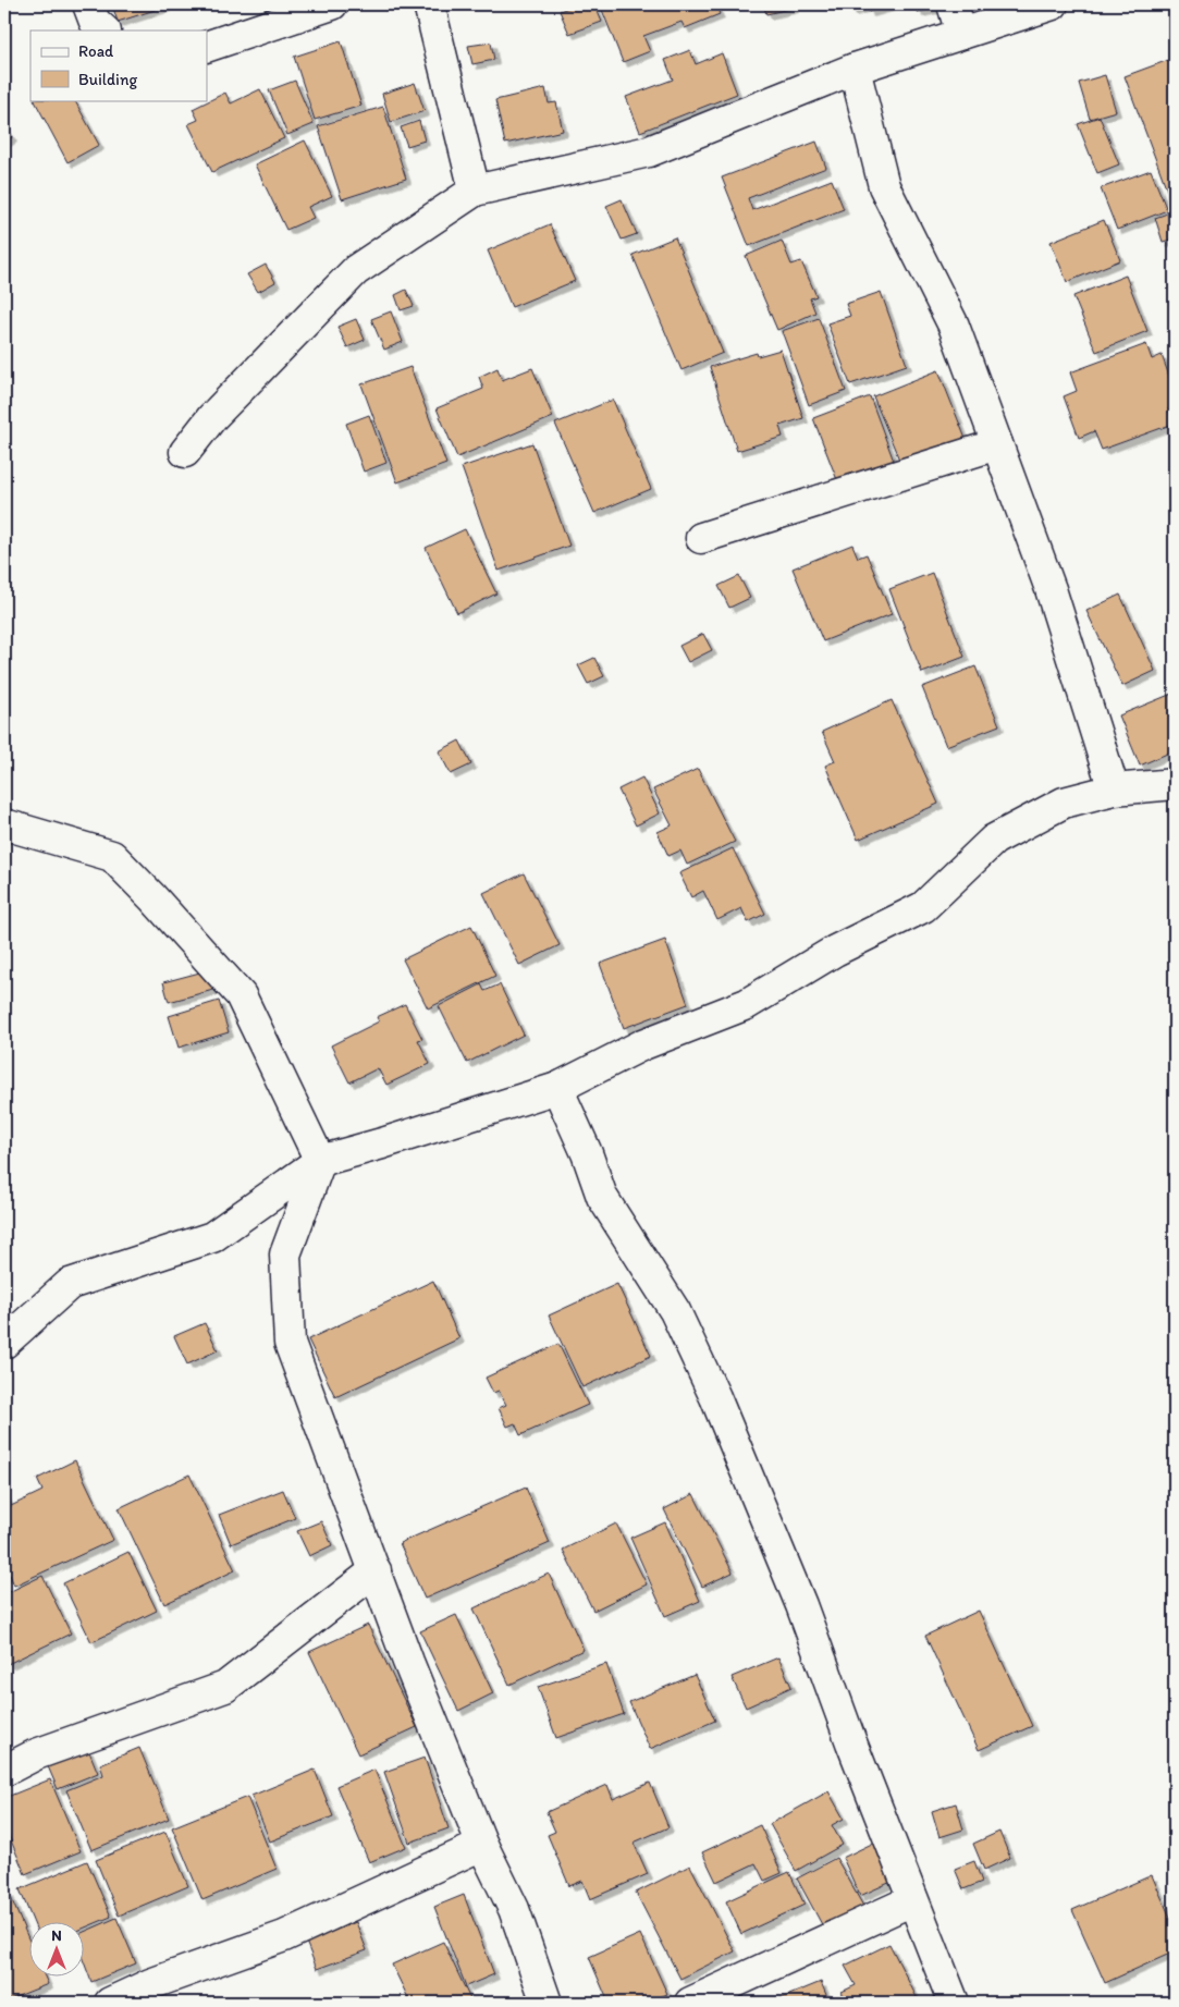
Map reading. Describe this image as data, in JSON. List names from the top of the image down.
{
  "legend": ["Road", "Building"],
  "north": "top"
}
